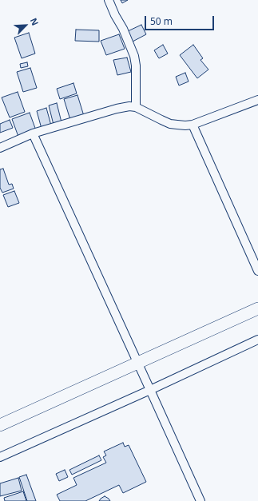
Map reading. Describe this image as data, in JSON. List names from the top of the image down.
{
  "scale_bar": "50 m",
  "north": "top right"
}
